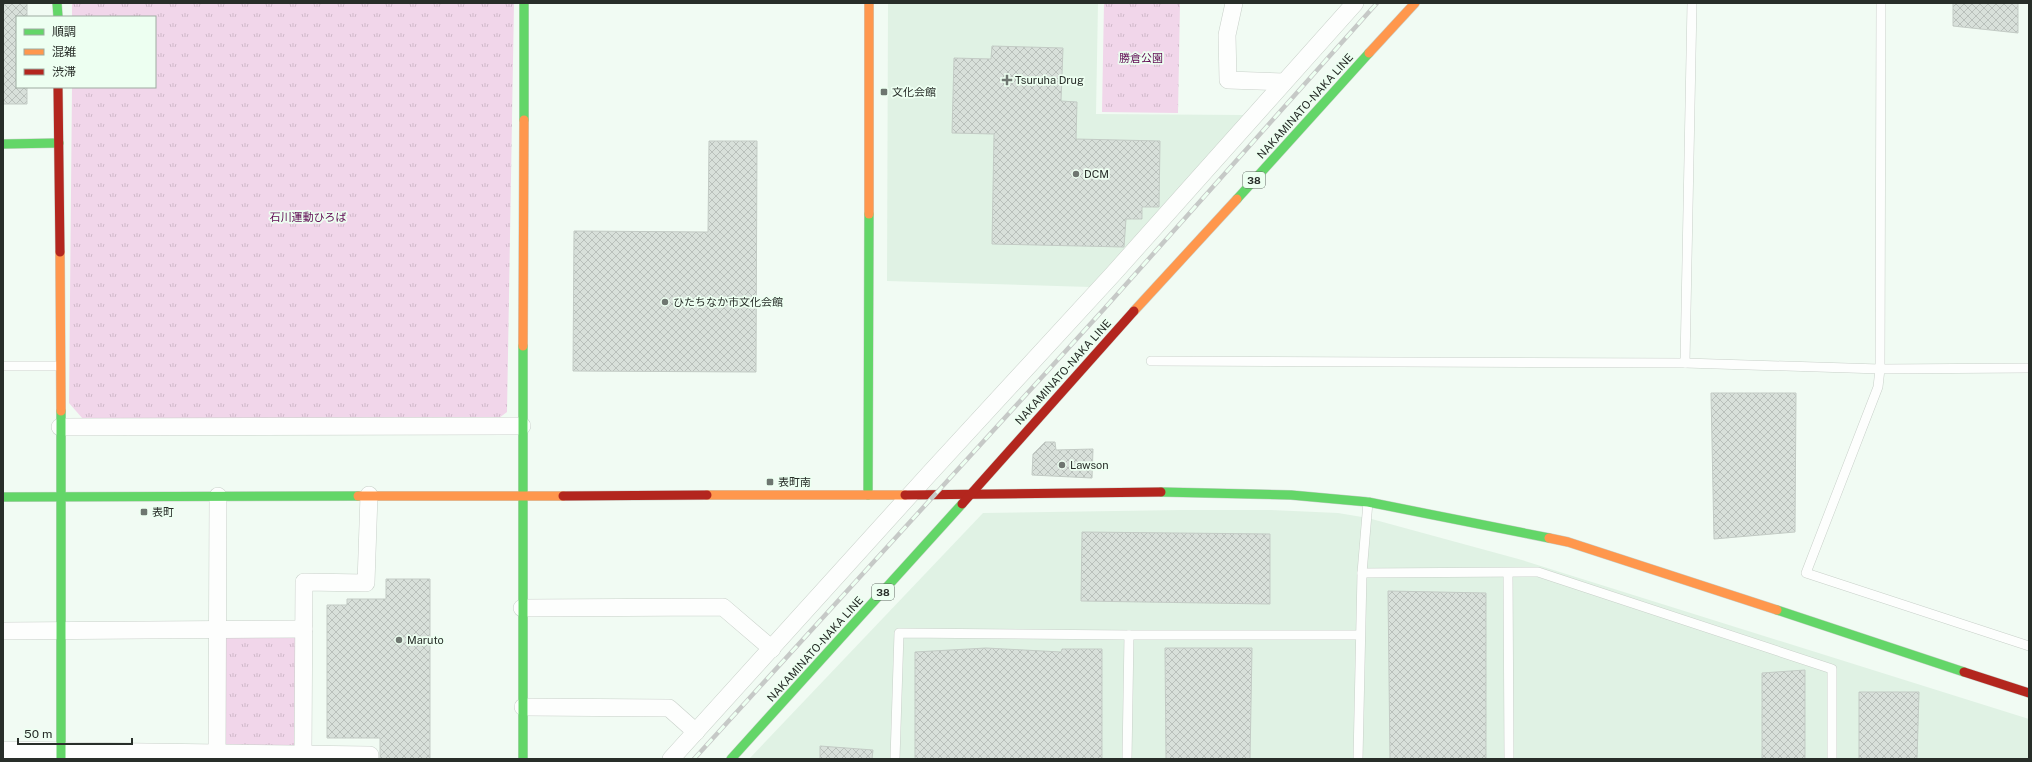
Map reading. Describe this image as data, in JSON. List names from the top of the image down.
{
  "streets": {
    "street": ["NAKAMINATO-NAKA LINE", "38"]
  },
  "parks": ["勝倉公園", "石川運動ひろば"],
  "places": {
    "health": ["Tsuruha Drug"],
    "transit": ["文化会館", "表町南", "表町"],
    "other": [
      "DCM",
      "ひたちなか市文化会館",
      "Lawson",
      "Maruto"
    ]
  },
  "legend": ["順調", "混雑", "渋滞"],
  "scale_bar": "50 m"
}
